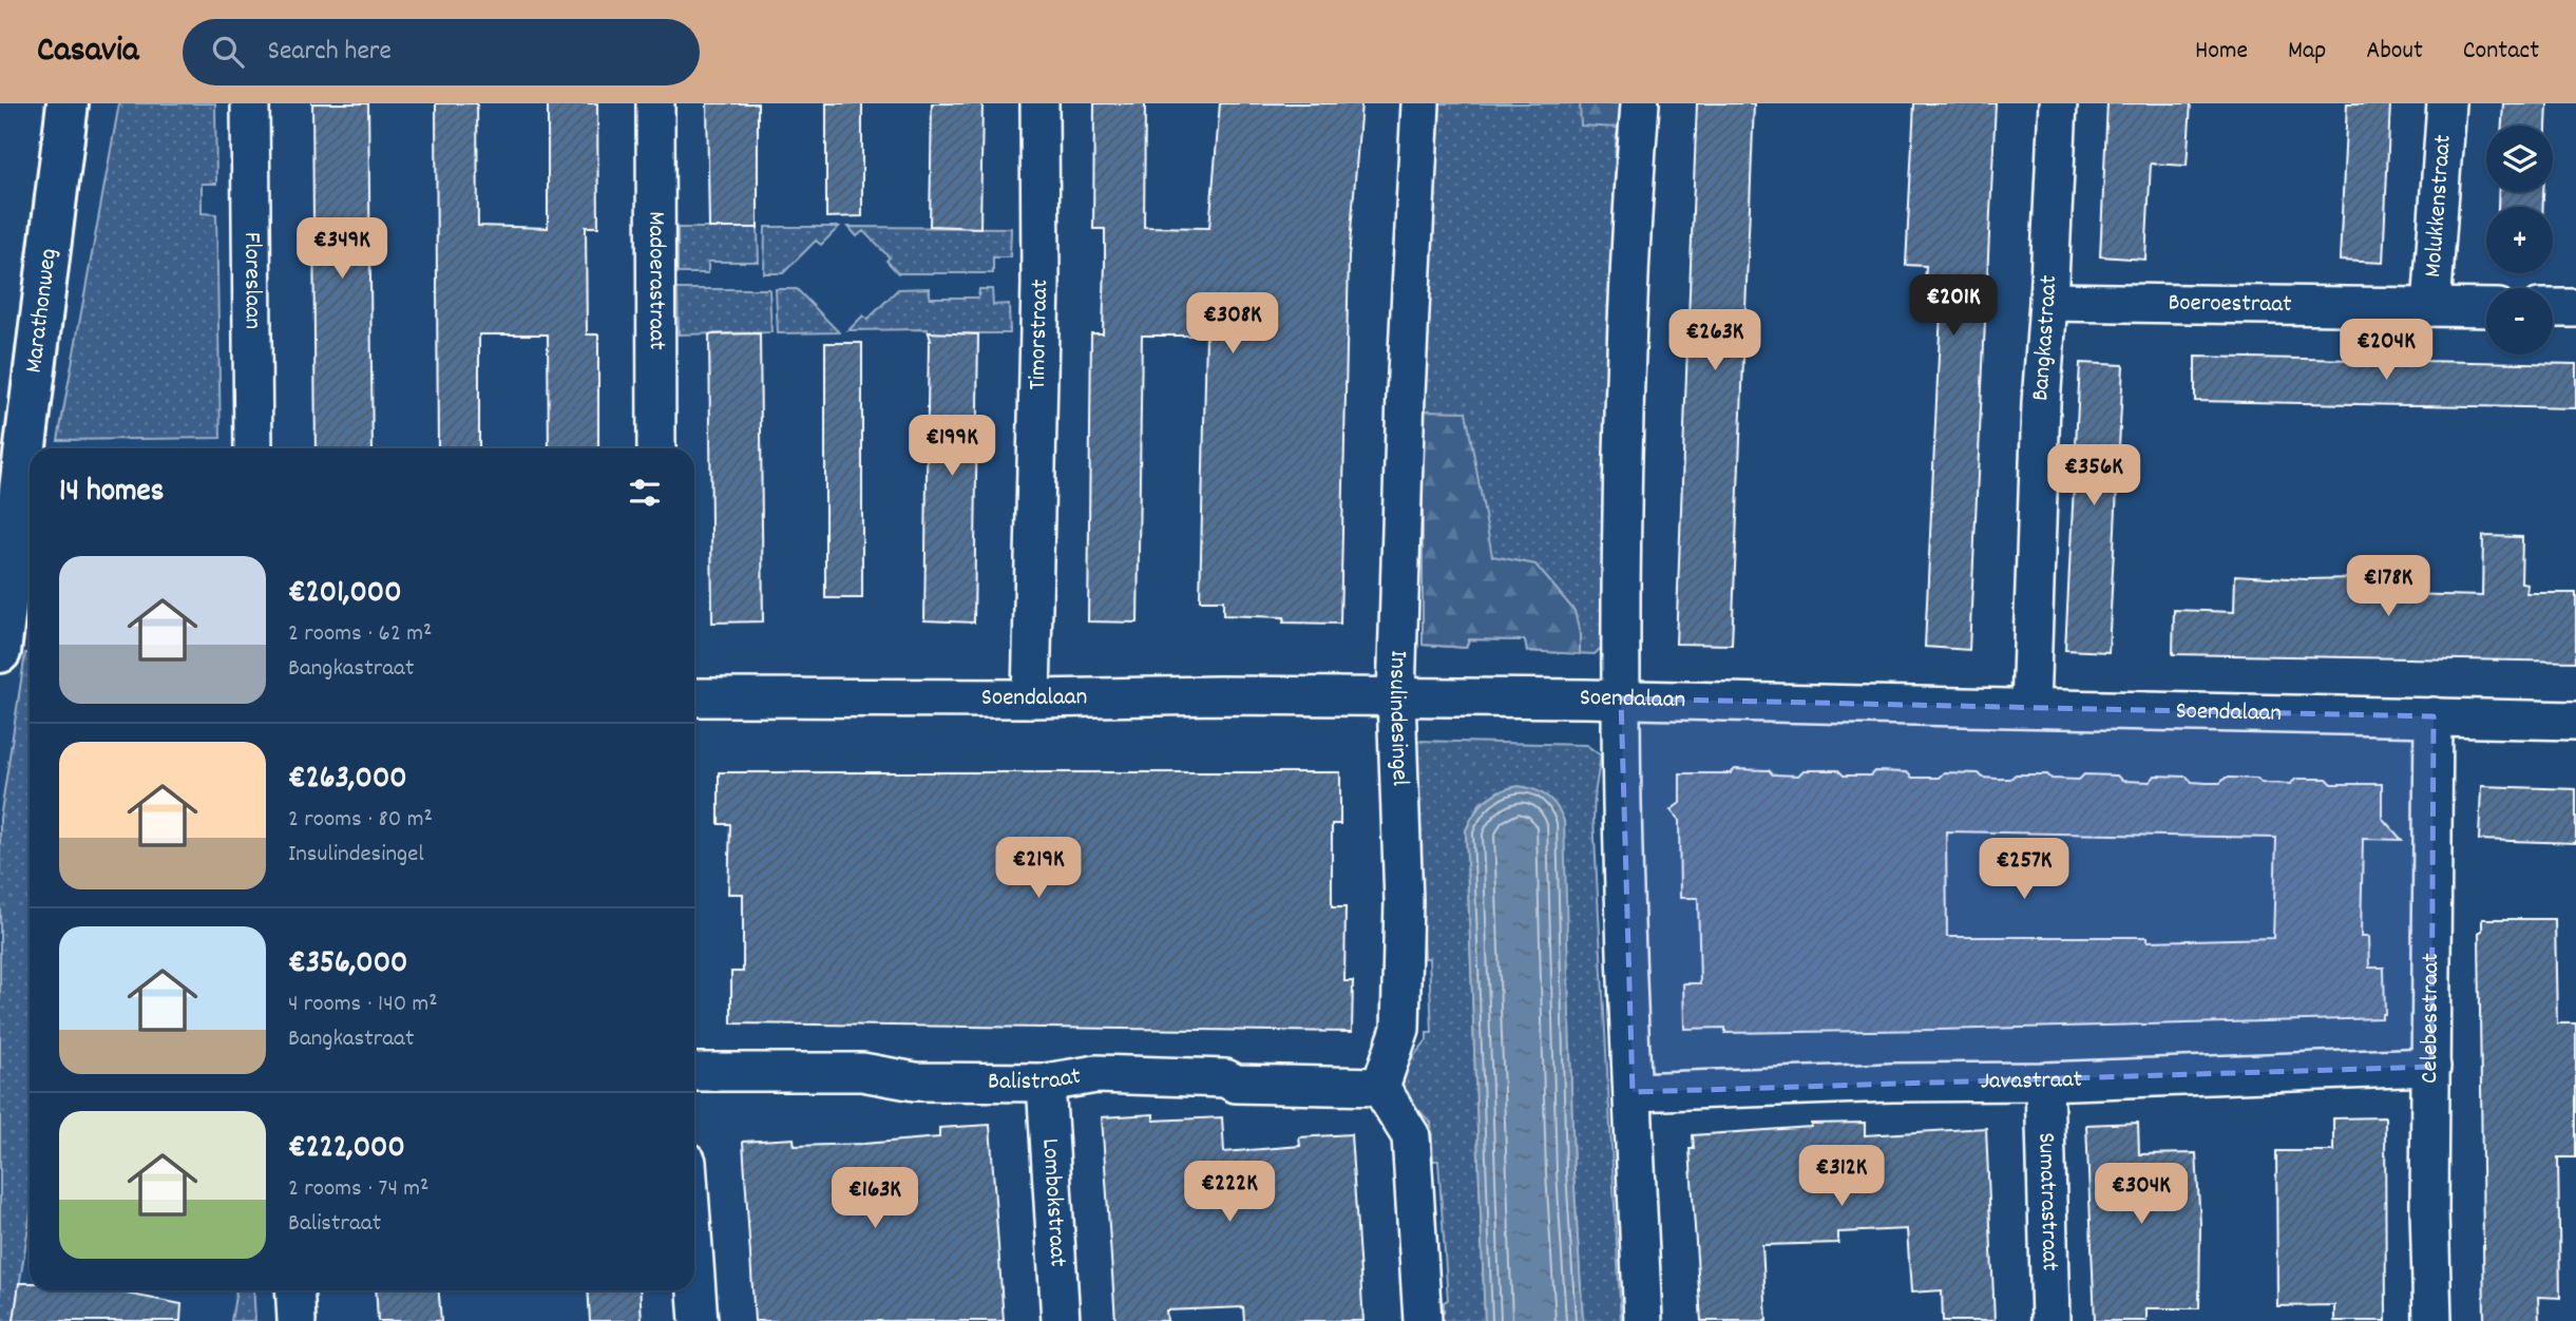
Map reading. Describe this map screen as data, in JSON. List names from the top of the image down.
{
  "streets": {
    "main road": ["Marathonweg"],
    "street": [
      "Molukkenstraat",
      "Floreslaan",
      "Madoerastraat",
      "Boeroestraat",
      "Timorstraat",
      "Bangkastraat",
      "Soendalaan",
      "Insulindesingel",
      "Celebesstraat",
      "Balistraat",
      "Javastraat",
      "Sumatrastraat",
      "Lombokstraat"
    ]
  },
  "crossings": [
    ["Molukkenstraat", "Boeroestraat"],
    ["Boeroestraat", "Bangkastraat"],
    ["Timorstraat", "Soendalaan"],
    ["Bangkastraat", "Soendalaan"],
    ["Soendalaan", "Insulindesingel"],
    ["Soendalaan", "Celebesstraat"],
    ["Insulindesingel", "Balistraat"],
    ["Celebesstraat", "Javastraat"],
    ["Balistraat", "Lombokstraat"],
    ["Javastraat", "Sumatrastraat"]
  ],
  "page": {
    "header": "Casavia",
    "search": "Search here",
    "nav": [
      "Home",
      "Map",
      "About",
      "Contact"
    ],
    "map_buttons": ["+", "−"],
    "price": [
      "€349K",
      "€201K",
      "€308K",
      "€263K",
      "€204K",
      "€199K",
      "€356K",
      "€178K",
      "€219K",
      "€257K",
      "€312K",
      "€222K",
      "€304K",
      "€163K"
    ],
    "heading": "14 homes",
    "list": [
      {
        "name": "€201,000",
        "note": "2 rooms · 62 m² · Bangkastraat"
      },
      {
        "name": "€263,000",
        "note": "2 rooms · 80 m² · Insulindesingel"
      },
      {
        "name": "€356,000",
        "note": "4 rooms · 140 m² · Bangkastraat"
      },
      {
        "name": "€222,000",
        "note": "2 rooms · 74 m² · Balistraat"
      }
    ]
  }
}
